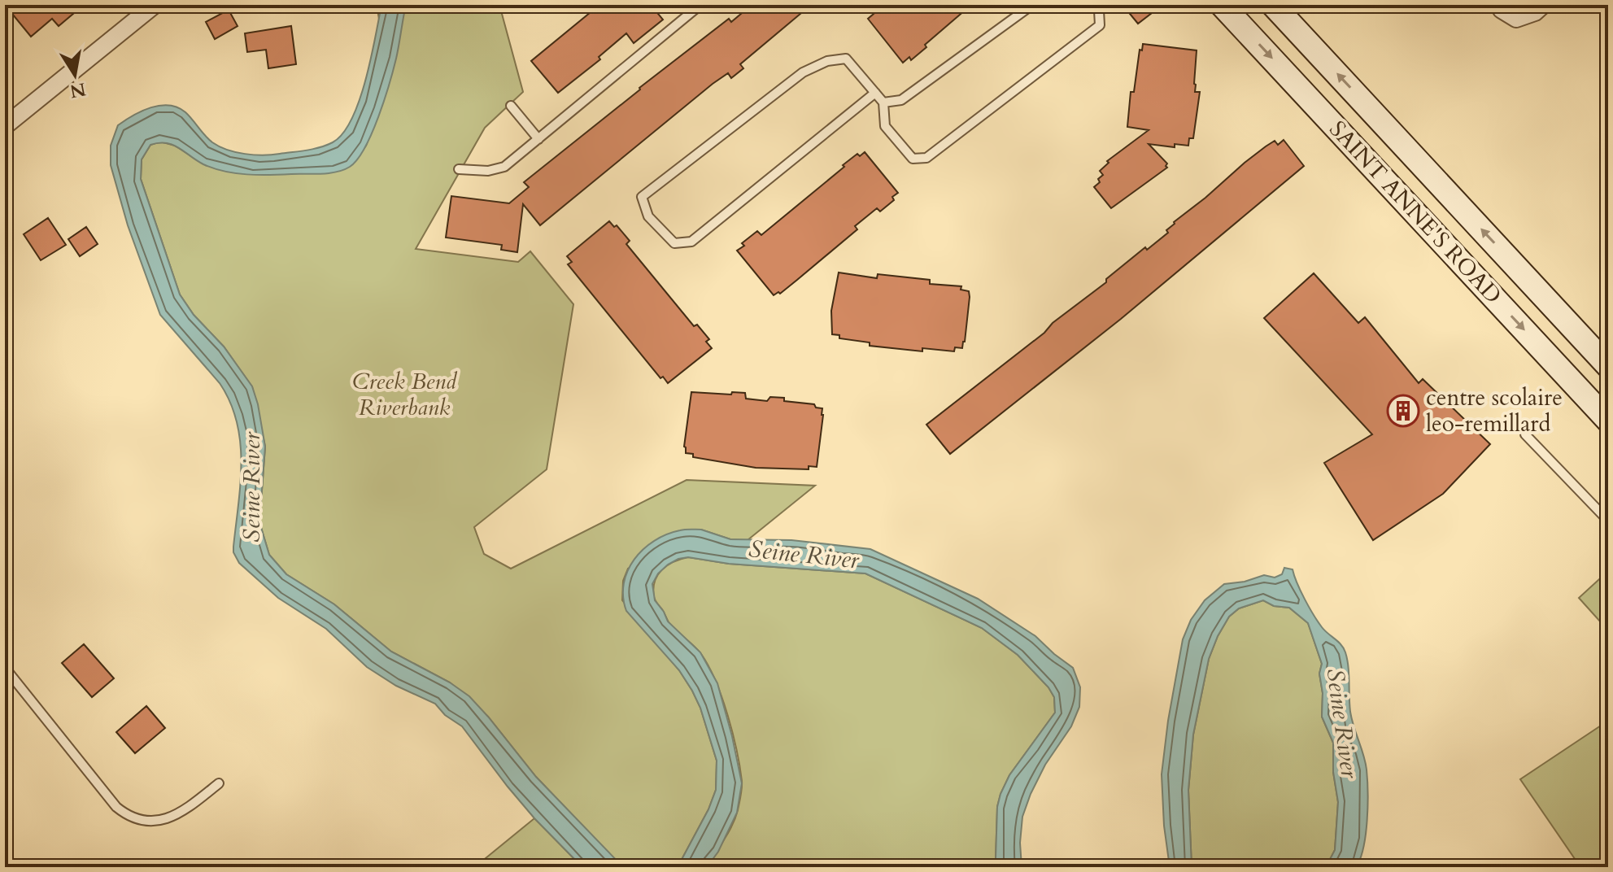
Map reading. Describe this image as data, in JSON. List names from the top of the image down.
{
  "streets": {
    "main road": ["SAINT ANNE'S ROAD"]
  },
  "water": ["Seine River"],
  "parks": ["Creek Bend Riverbank"],
  "places": {
    "building": ["centre scolaire leo-remillard"]
  },
  "north": "bottom"
}
